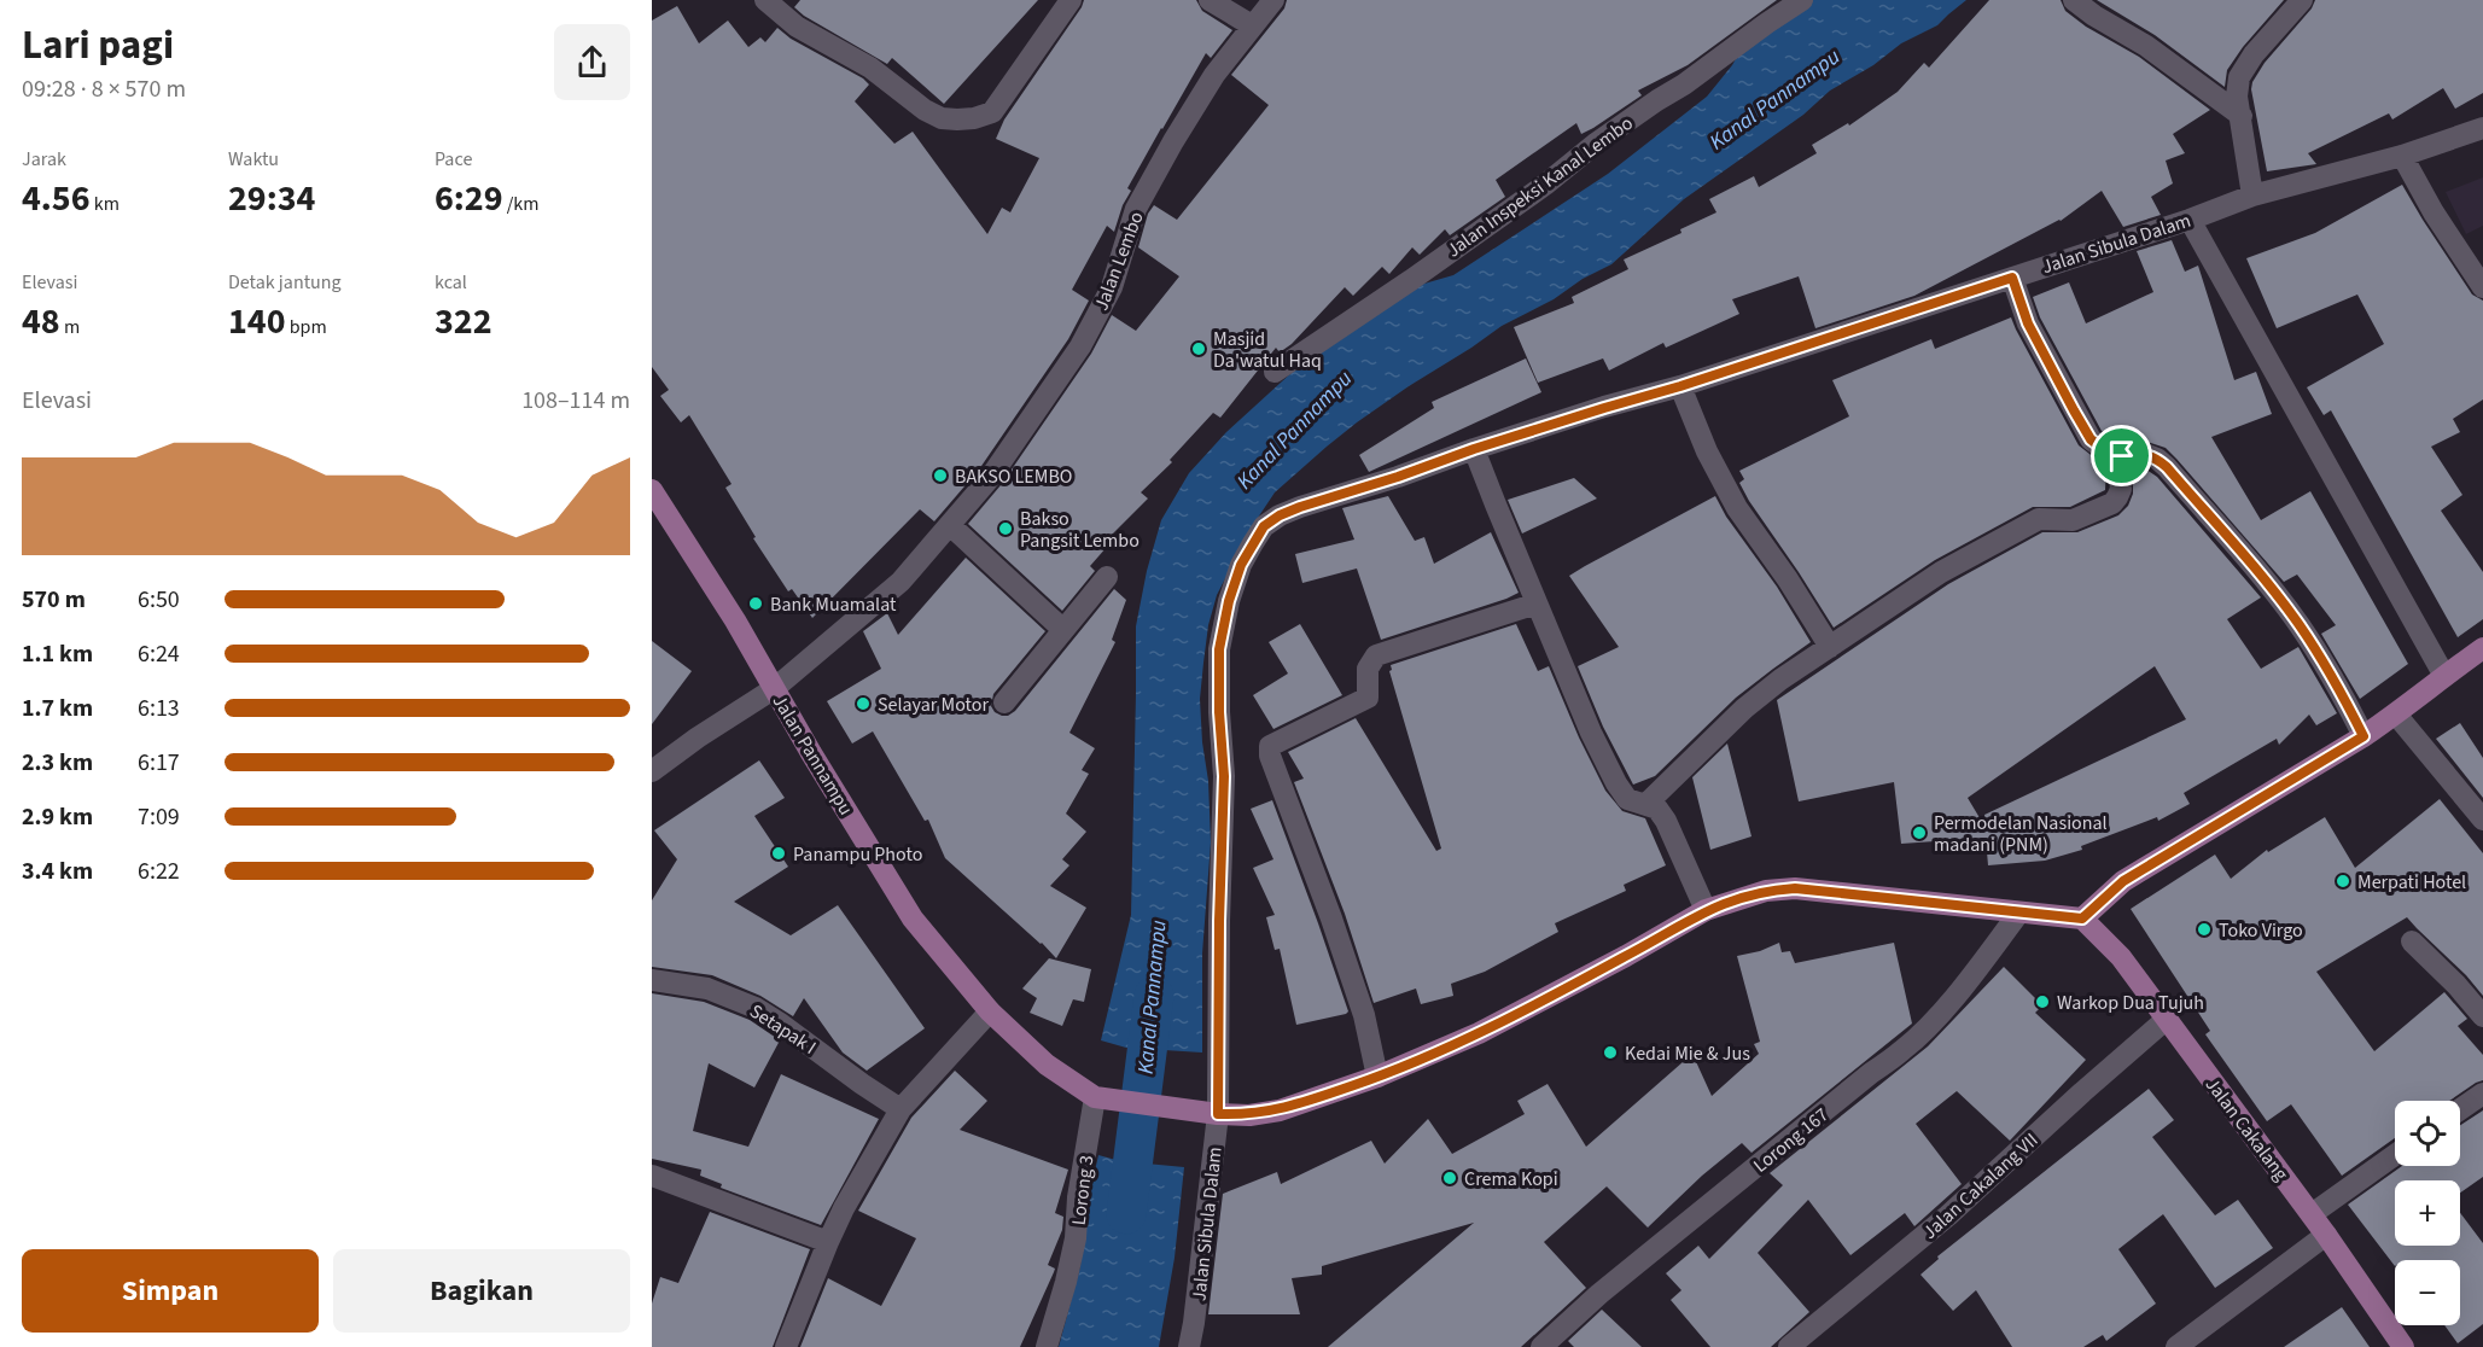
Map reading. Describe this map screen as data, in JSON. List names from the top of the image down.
{
  "streets": {
    "main road": ["Jalan Pannampu", "Jalan Cakalang"],
    "street": [
      "Jalan Inspeksi Kanal Lembo",
      "Jalan Sibula Dalam",
      "Jalan Lembo",
      "Setapak I",
      "Lorong 167",
      "Jalan Cakalang VII",
      "Lorong 3"
    ]
  },
  "crossings": [
    ["Jalan Sibula Dalam", "Jalan Pannampu"],
    ["Jalan Lembo", "Jalan Pannampu"],
    ["Jalan Pannampu", "Jalan Cakalang"],
    ["Jalan Pannampu", "Lorong 167"],
    ["Jalan Pannampu", "Lorong 3"],
    ["Jalan Cakalang", "Jalan Cakalang VII"]
  ],
  "water": ["Kanal Pannampu"],
  "places": [
    "Masjid Da'watul Haq",
    "BAKSO LEMBO",
    "Bakso Pangsit Lembo",
    "Bank Muamalat",
    "Selayar Motor",
    "Permodelan Nasional madani (PNM)",
    "Panampu Photo",
    "Merpati Hotel",
    "Toko Virgo",
    "Warkop Dua Tujuh",
    "Kedai Mie & Jus",
    "Crema Kopi"
  ],
  "page": {
    "heading": ["Lari pagi", "09:28 · 8 × 570 m"],
    "stats": [
      ["Jarak", "4.56 km"],
      ["Waktu", "29:34"],
      ["Pace", "6:29 /km"],
      ["Elevasi", "48 m"],
      ["Detak jantung", "140 bpm"],
      ["kcal", "322"]
    ],
    "chart": ["Elevasi", "108–114 m"],
    "list": [
      {
        "name": "570 m",
        "note": "6:50"
      },
      {
        "name": "1.1 km",
        "note": "6:24"
      },
      {
        "name": "1.7 km",
        "note": "6:13"
      },
      {
        "name": "2.3 km",
        "note": "6:17"
      },
      {
        "name": "2.9 km",
        "note": "7:09"
      },
      {
        "name": "3.4 km",
        "note": "6:22"
      }
    ],
    "map_buttons": ["+", "−"],
    "buttons": ["Simpan", "Bagikan"]
  }
}
